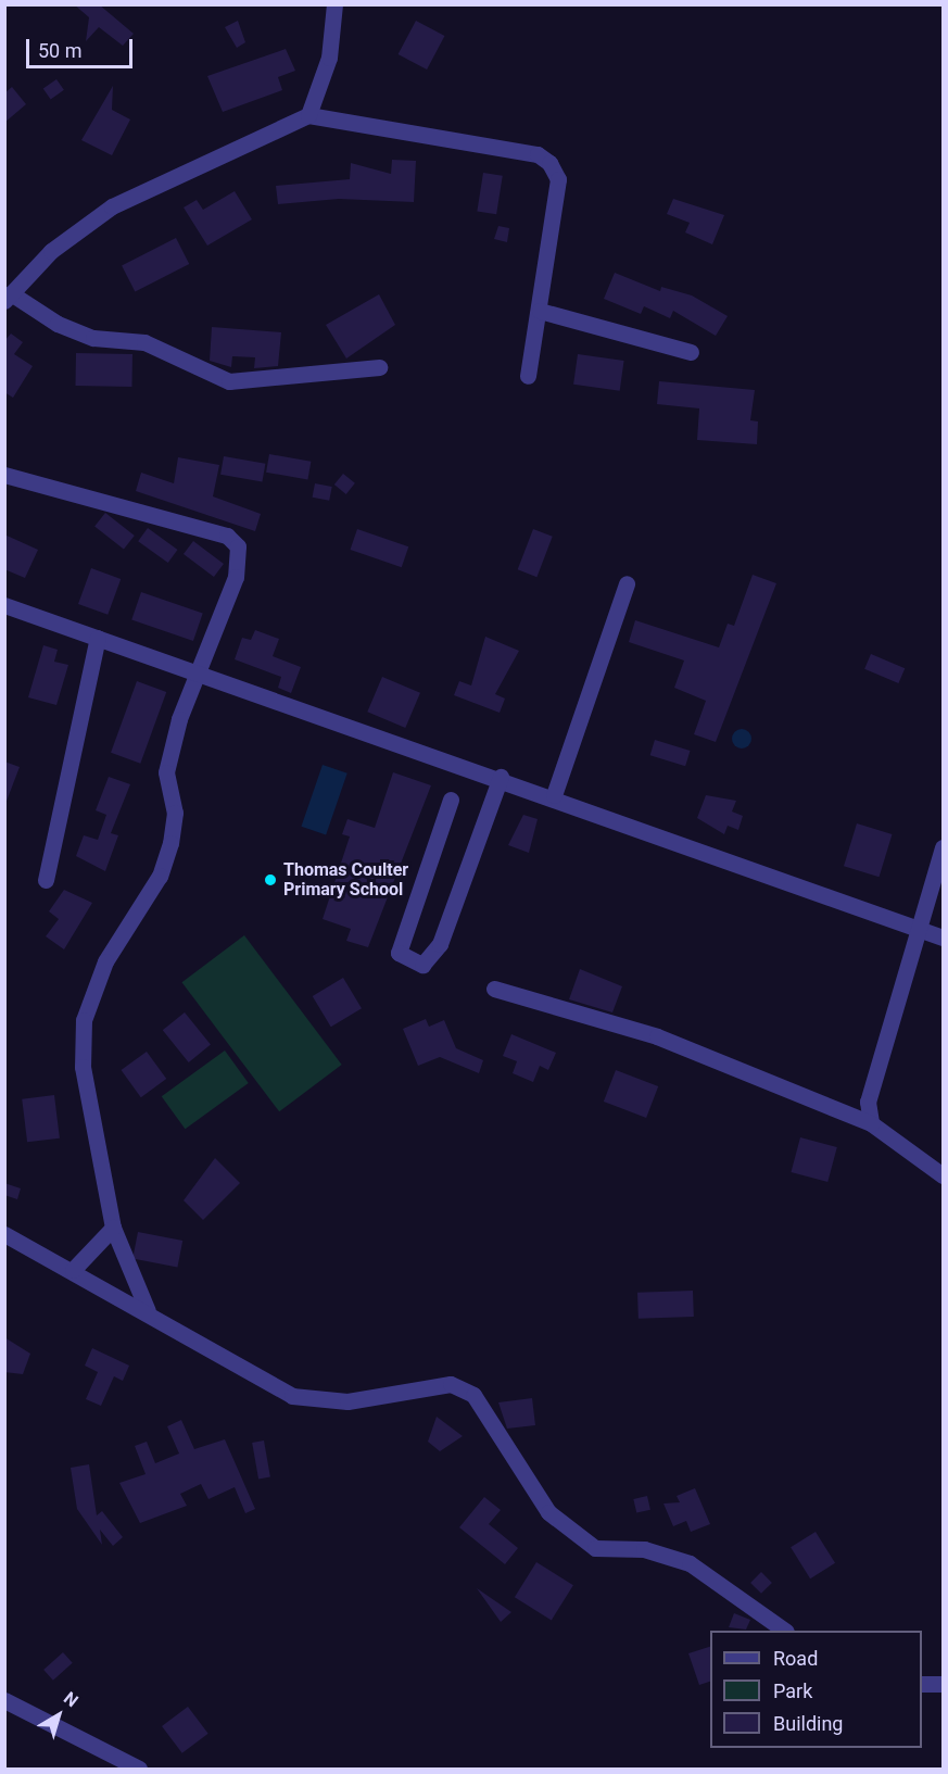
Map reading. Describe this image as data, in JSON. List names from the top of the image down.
{
  "places": ["Thomas Coulter Primary School"],
  "legend": ["Road", "Park", "Building"],
  "scale_bar": "50 m",
  "north": "top right"
}
